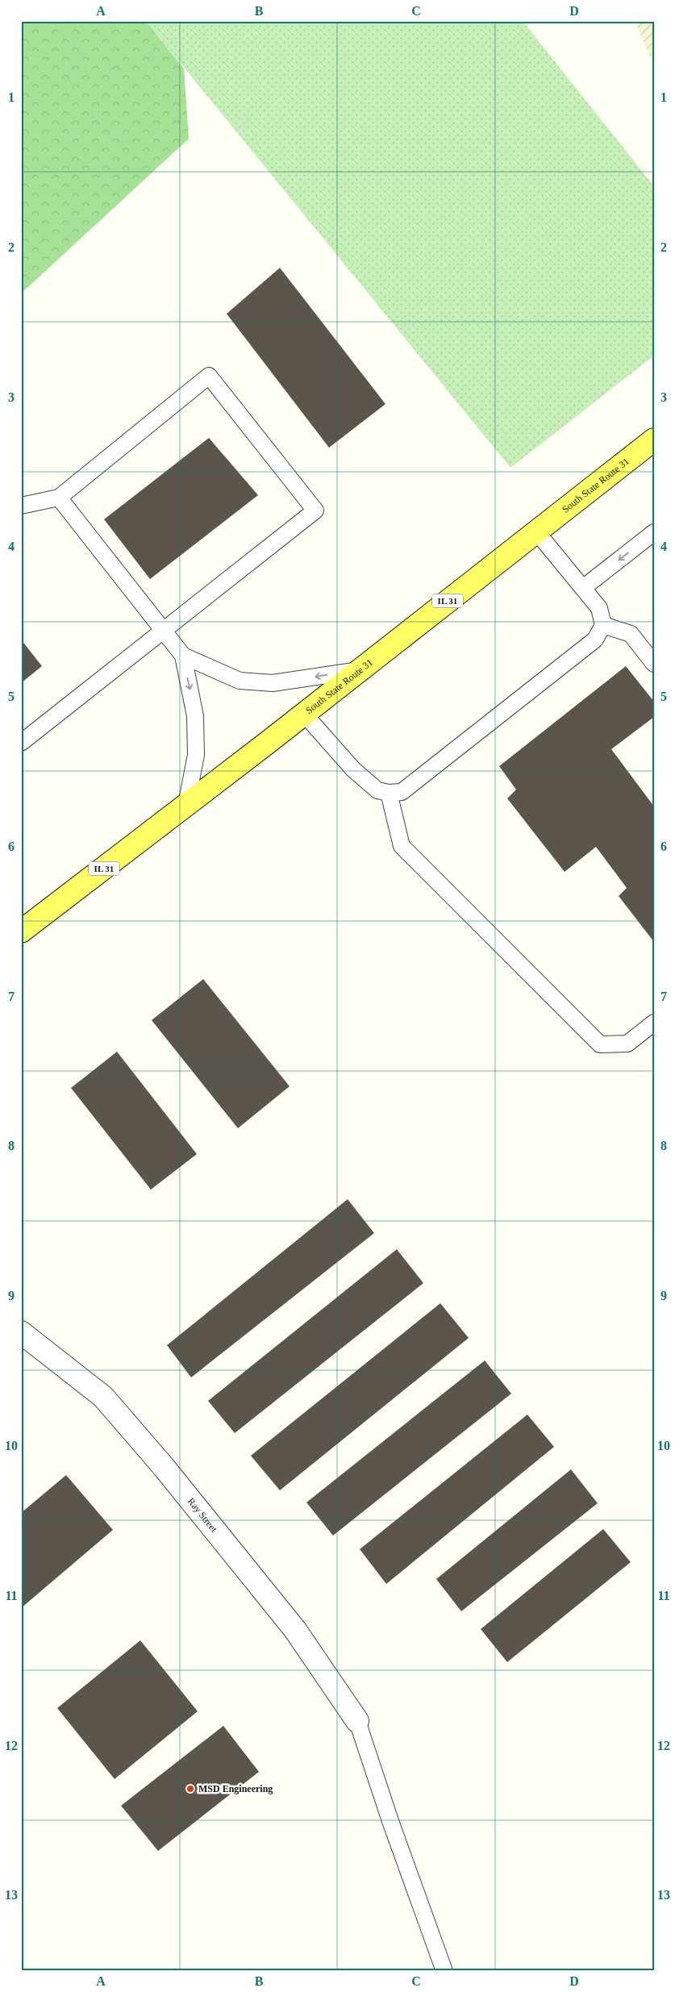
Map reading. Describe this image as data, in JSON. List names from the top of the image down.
{
  "streets": {
    "main road": ["South State Route 31", "IL 31"],
    "street": ["Ray Street"]
  },
  "places": ["MSD Engineering"],
  "grid": {
    "columns": [
      "A",
      "B",
      "C",
      "D"
    ],
    "rows": [
      "1",
      "2",
      "3",
      "4",
      "5",
      "6",
      "7",
      "8",
      "9",
      "10",
      "11",
      "12",
      "13"
    ]
  }
}
